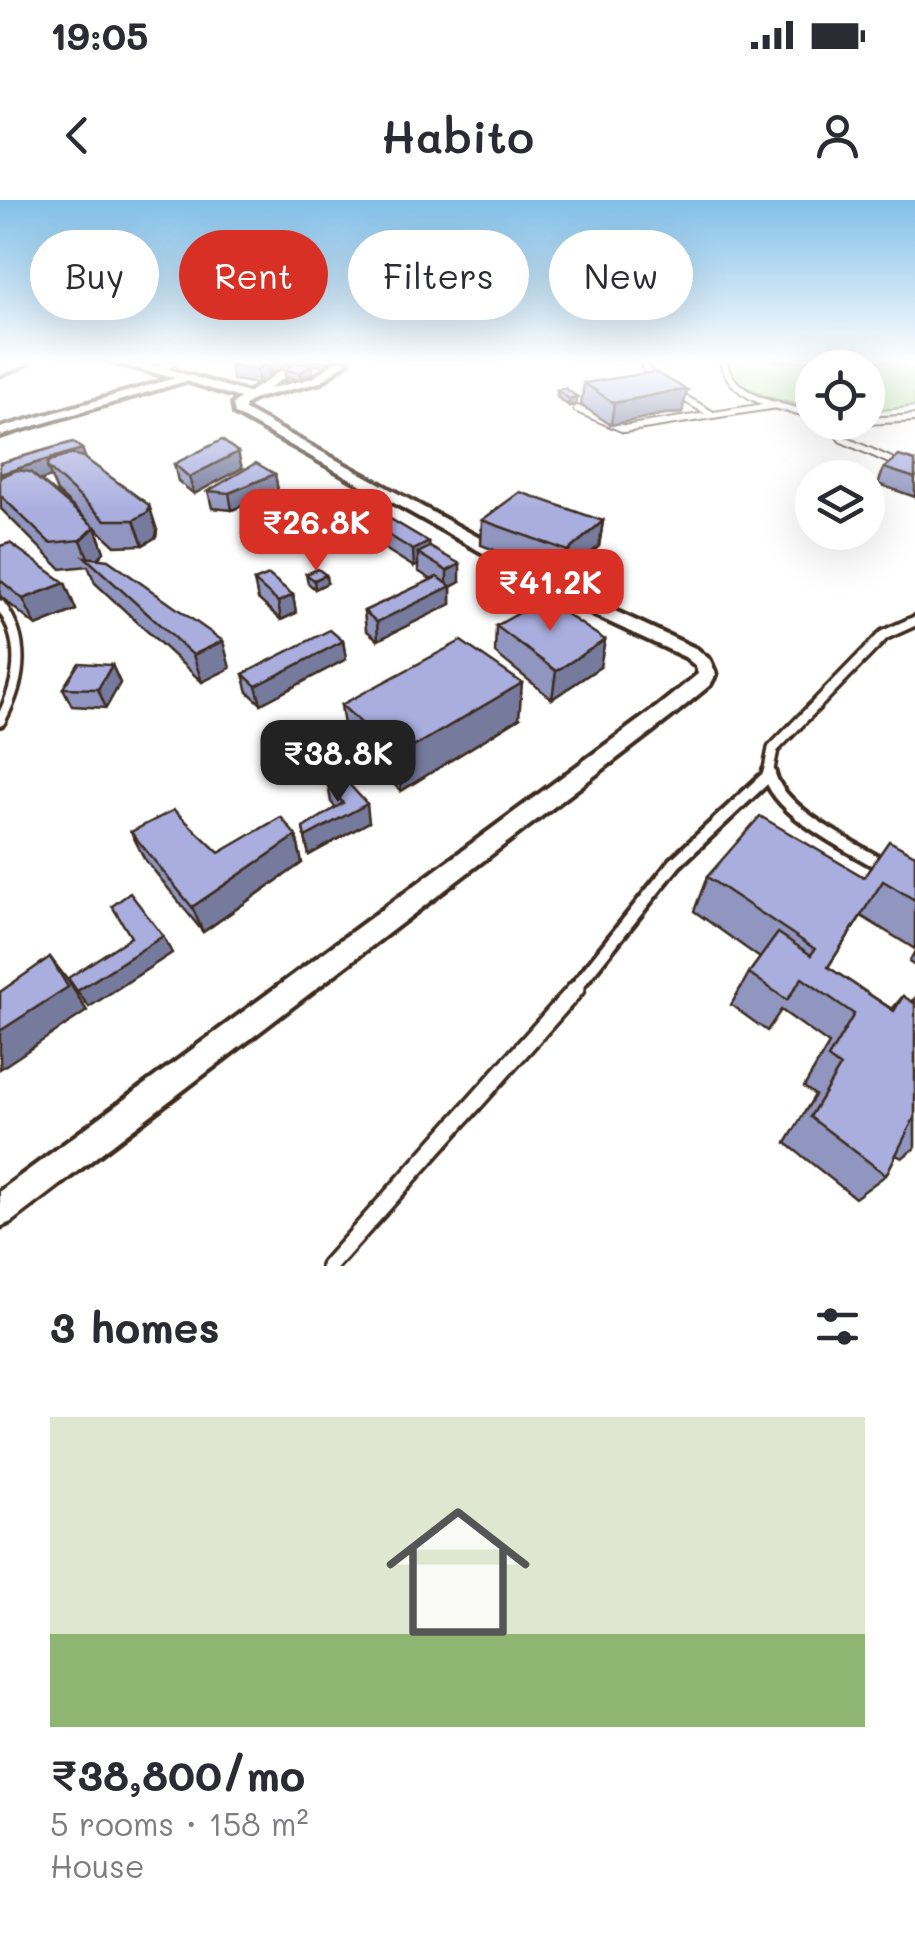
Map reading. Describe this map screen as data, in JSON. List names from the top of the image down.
{
  "page": {
    "status": "19:05",
    "header": "Habito",
    "chip": [
      "Buy",
      "Rent",
      "Filters",
      "New"
    ],
    "price": ["₹26.8K", "₹41.2K", "₹38.8K"],
    "heading": "3 homes",
    "list": [
      {
        "name": "₹38,800/mo",
        "note": "5 rooms · 158 m² · House"
      }
    ]
  }
}
